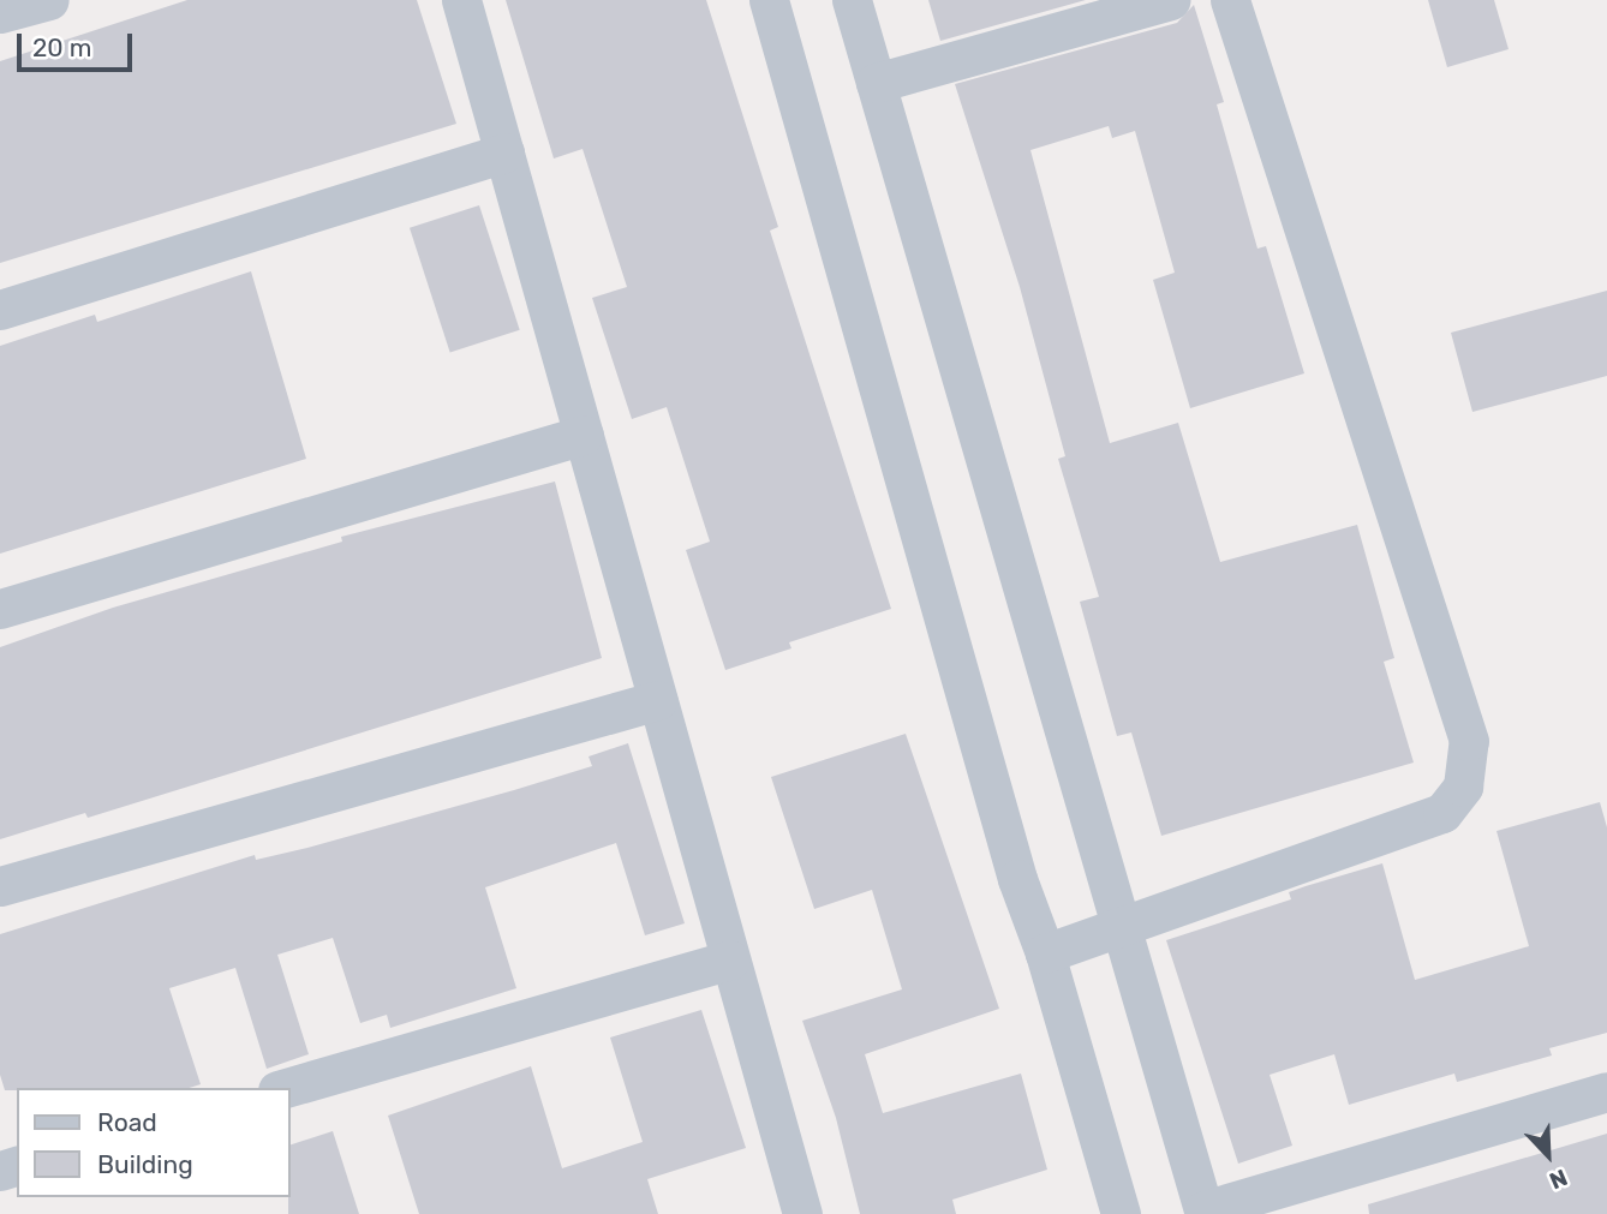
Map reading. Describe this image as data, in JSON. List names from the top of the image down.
{
  "legend": ["Road", "Building"],
  "scale_bar": "20 m",
  "north": "bottom right"
}
